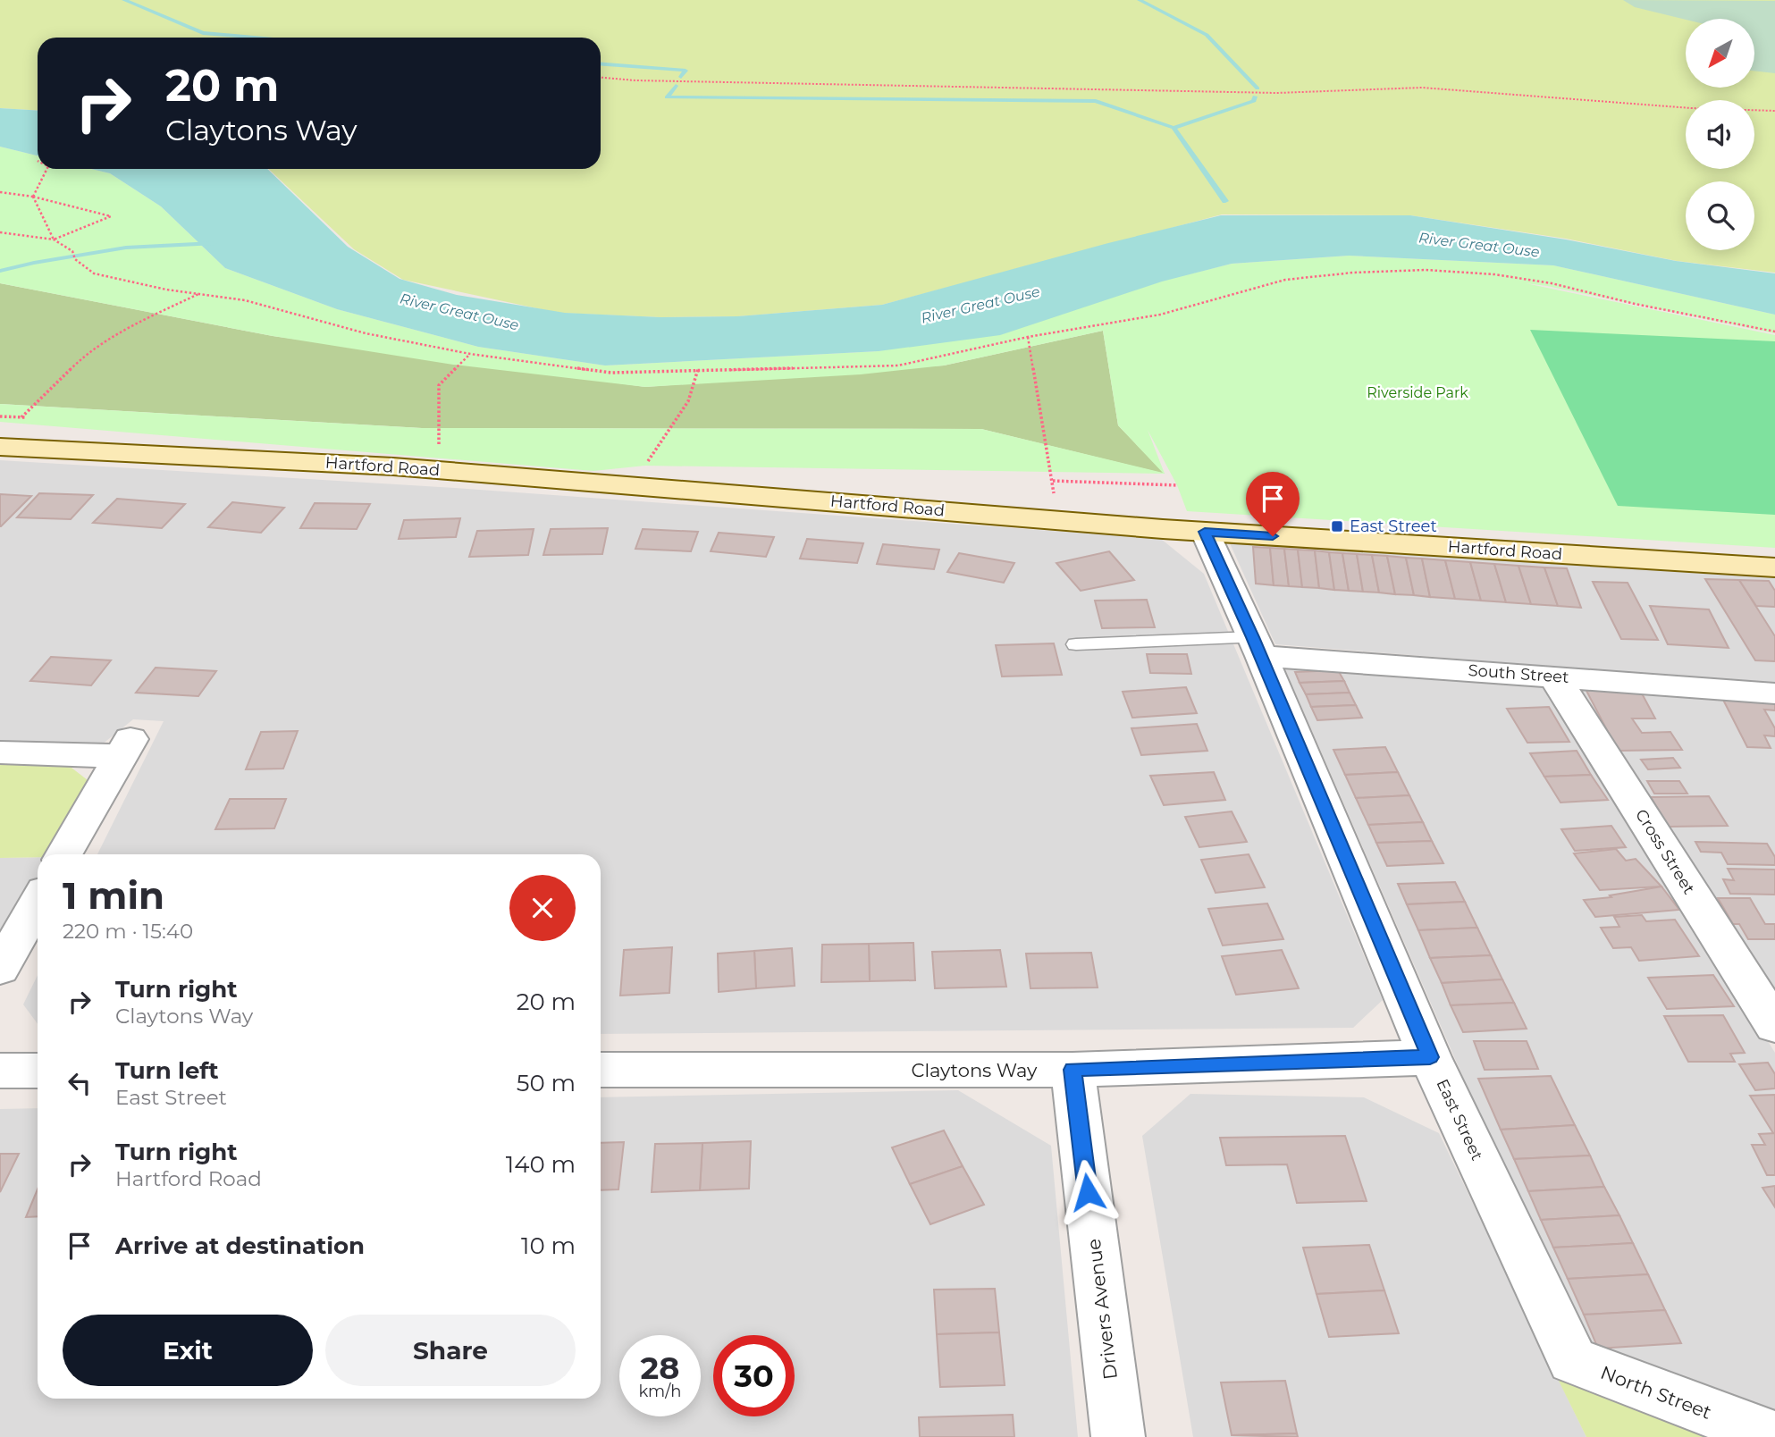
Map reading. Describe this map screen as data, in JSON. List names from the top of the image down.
{
  "streets": {
    "main road": ["Hartford Road"],
    "street": [
      "South Street",
      "Cross Street",
      "Claytons Way",
      "East Street",
      "Drivers Avenue",
      "North Street"
    ]
  },
  "crossings": [
    ["Hartford Road", "East Street"],
    ["South Street", "Cross Street"],
    ["South Street", "East Street"],
    ["Claytons Way", "East Street"],
    ["Claytons Way", "Drivers Avenue"],
    ["East Street", "North Street"]
  ],
  "water": ["River Great Ouse"],
  "parks": ["Riverside Park"],
  "places": {
    "transit": ["East Street"]
  },
  "north": "bottom left",
  "page": {
    "turn": ["20 m", "Claytons Way"],
    "heading": ["1 min", "220 m · 15:40"],
    "list": [
      {
        "name": "Turn right",
        "note": "Claytons Way",
        "value": "20 m"
      },
      {
        "name": "Turn left",
        "note": "East Street",
        "value": "50 m"
      },
      {
        "name": "Turn right",
        "note": "Hartford Road",
        "value": "140 m"
      },
      {
        "name": "Arrive at destination",
        "value": "10 m"
      }
    ],
    "buttons": ["Exit", "Share"],
    "speed": "28 km/h",
    "limit": "30"
  }
}
